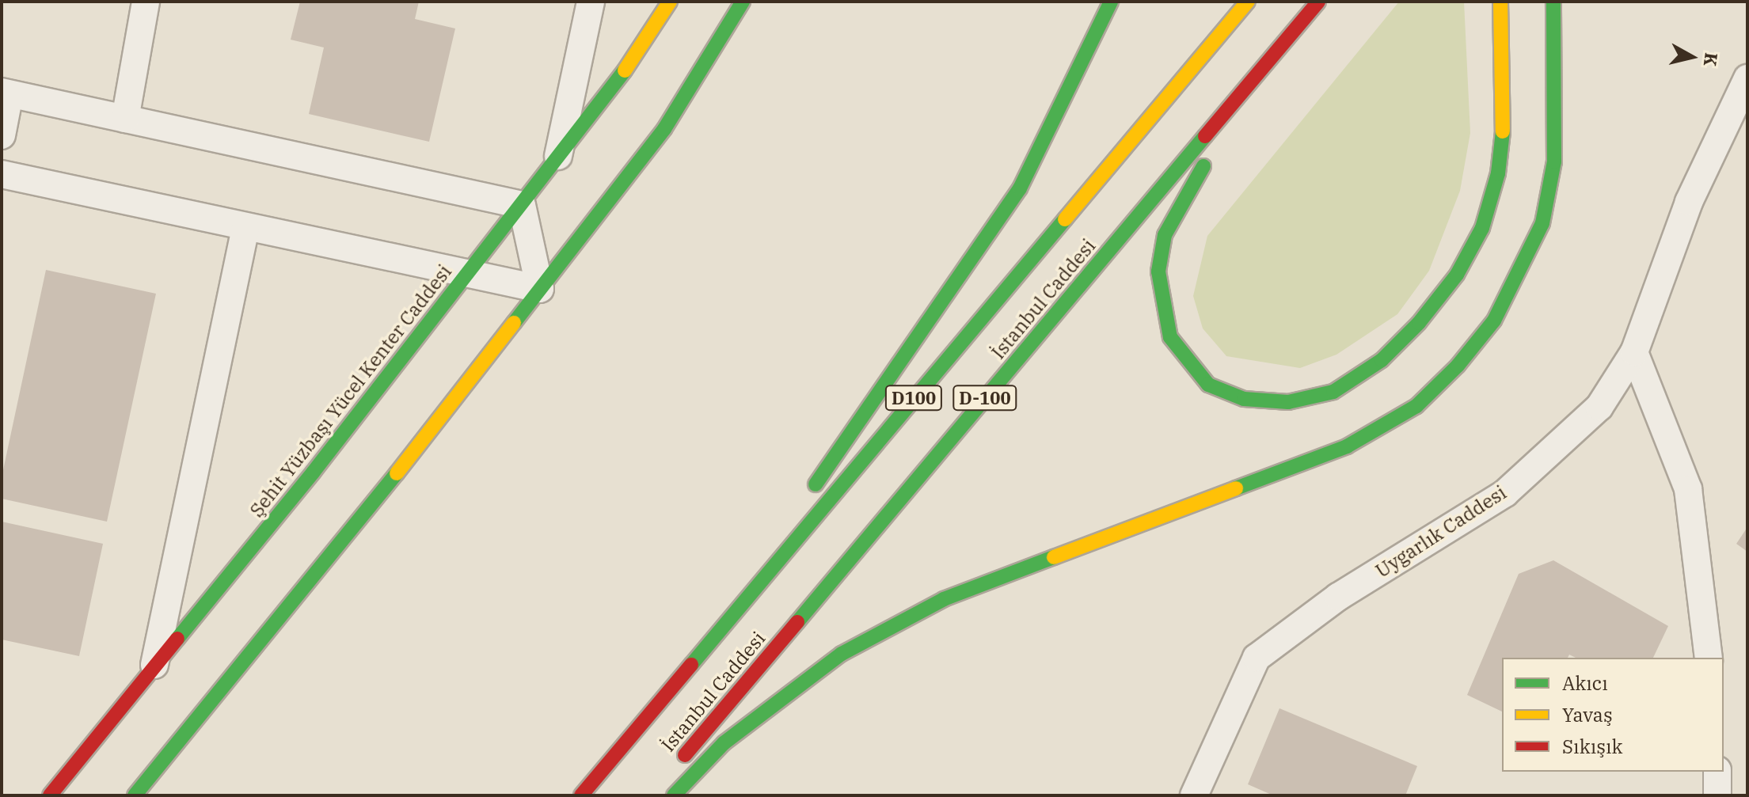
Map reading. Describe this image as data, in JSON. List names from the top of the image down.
{
  "streets": {
    "main road": [
      "İstanbul Caddesi",
      "Şehit Yüzbaşı Yücel Kenter Caddesi",
      "D100",
      "D-100"
    ],
    "street": ["Uygarlık Caddesi"]
  },
  "legend": ["Akıcı", "Yavaş", "Sıkışık"],
  "north": "right"
}
